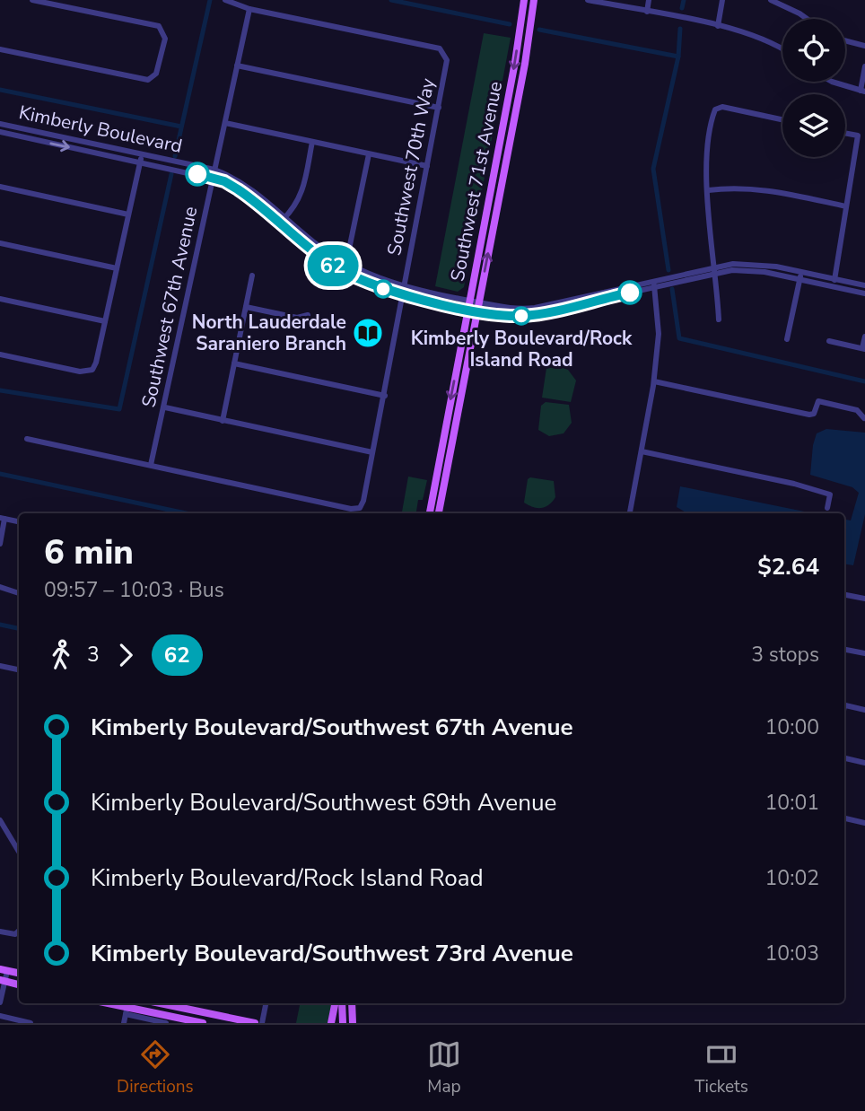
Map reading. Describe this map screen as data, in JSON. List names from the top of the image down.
{
  "streets": {
    "main road": ["Southwest 71st Avenue"],
    "street": ["Kimberly Boulevard", "Southwest 70th Way", "Southwest 67th Avenue"]
  },
  "crossings": [
    ["Kimberly Boulevard", "Southwest 70th Way"],
    ["Kimberly Boulevard", "Southwest 71st Avenue"],
    ["Kimberly Boulevard", "Southwest 67th Avenue"],
    ["Southwest 70th Way", "Southwest 67th Avenue"]
  ],
  "places": {
    "other": ["Kimberly Boulevard/Rock Island Road"],
    "library": ["North Lauderdale Saraniero Branch"]
  },
  "lines": ["bus line 62"],
  "page": {
    "on_map": "62",
    "heading": ["6 min", "09:57 – 10:03 · Bus", "$2.64"],
    "legs": ["3", "62", "3 stops"],
    "list": [
      {
        "name": "Kimberly Boulevard/Southwest 67th Avenue",
        "value": "10:00"
      },
      {
        "name": "Kimberly Boulevard/Southwest 69th Avenue",
        "value": "10:01"
      },
      {
        "name": "Kimberly Boulevard/Rock Island Road",
        "value": "10:02"
      },
      {
        "name": "Kimberly Boulevard/Southwest 73rd Avenue",
        "value": "10:03"
      }
    ],
    "tabs": ["Directions", "Map", "Tickets"]
  }
}
